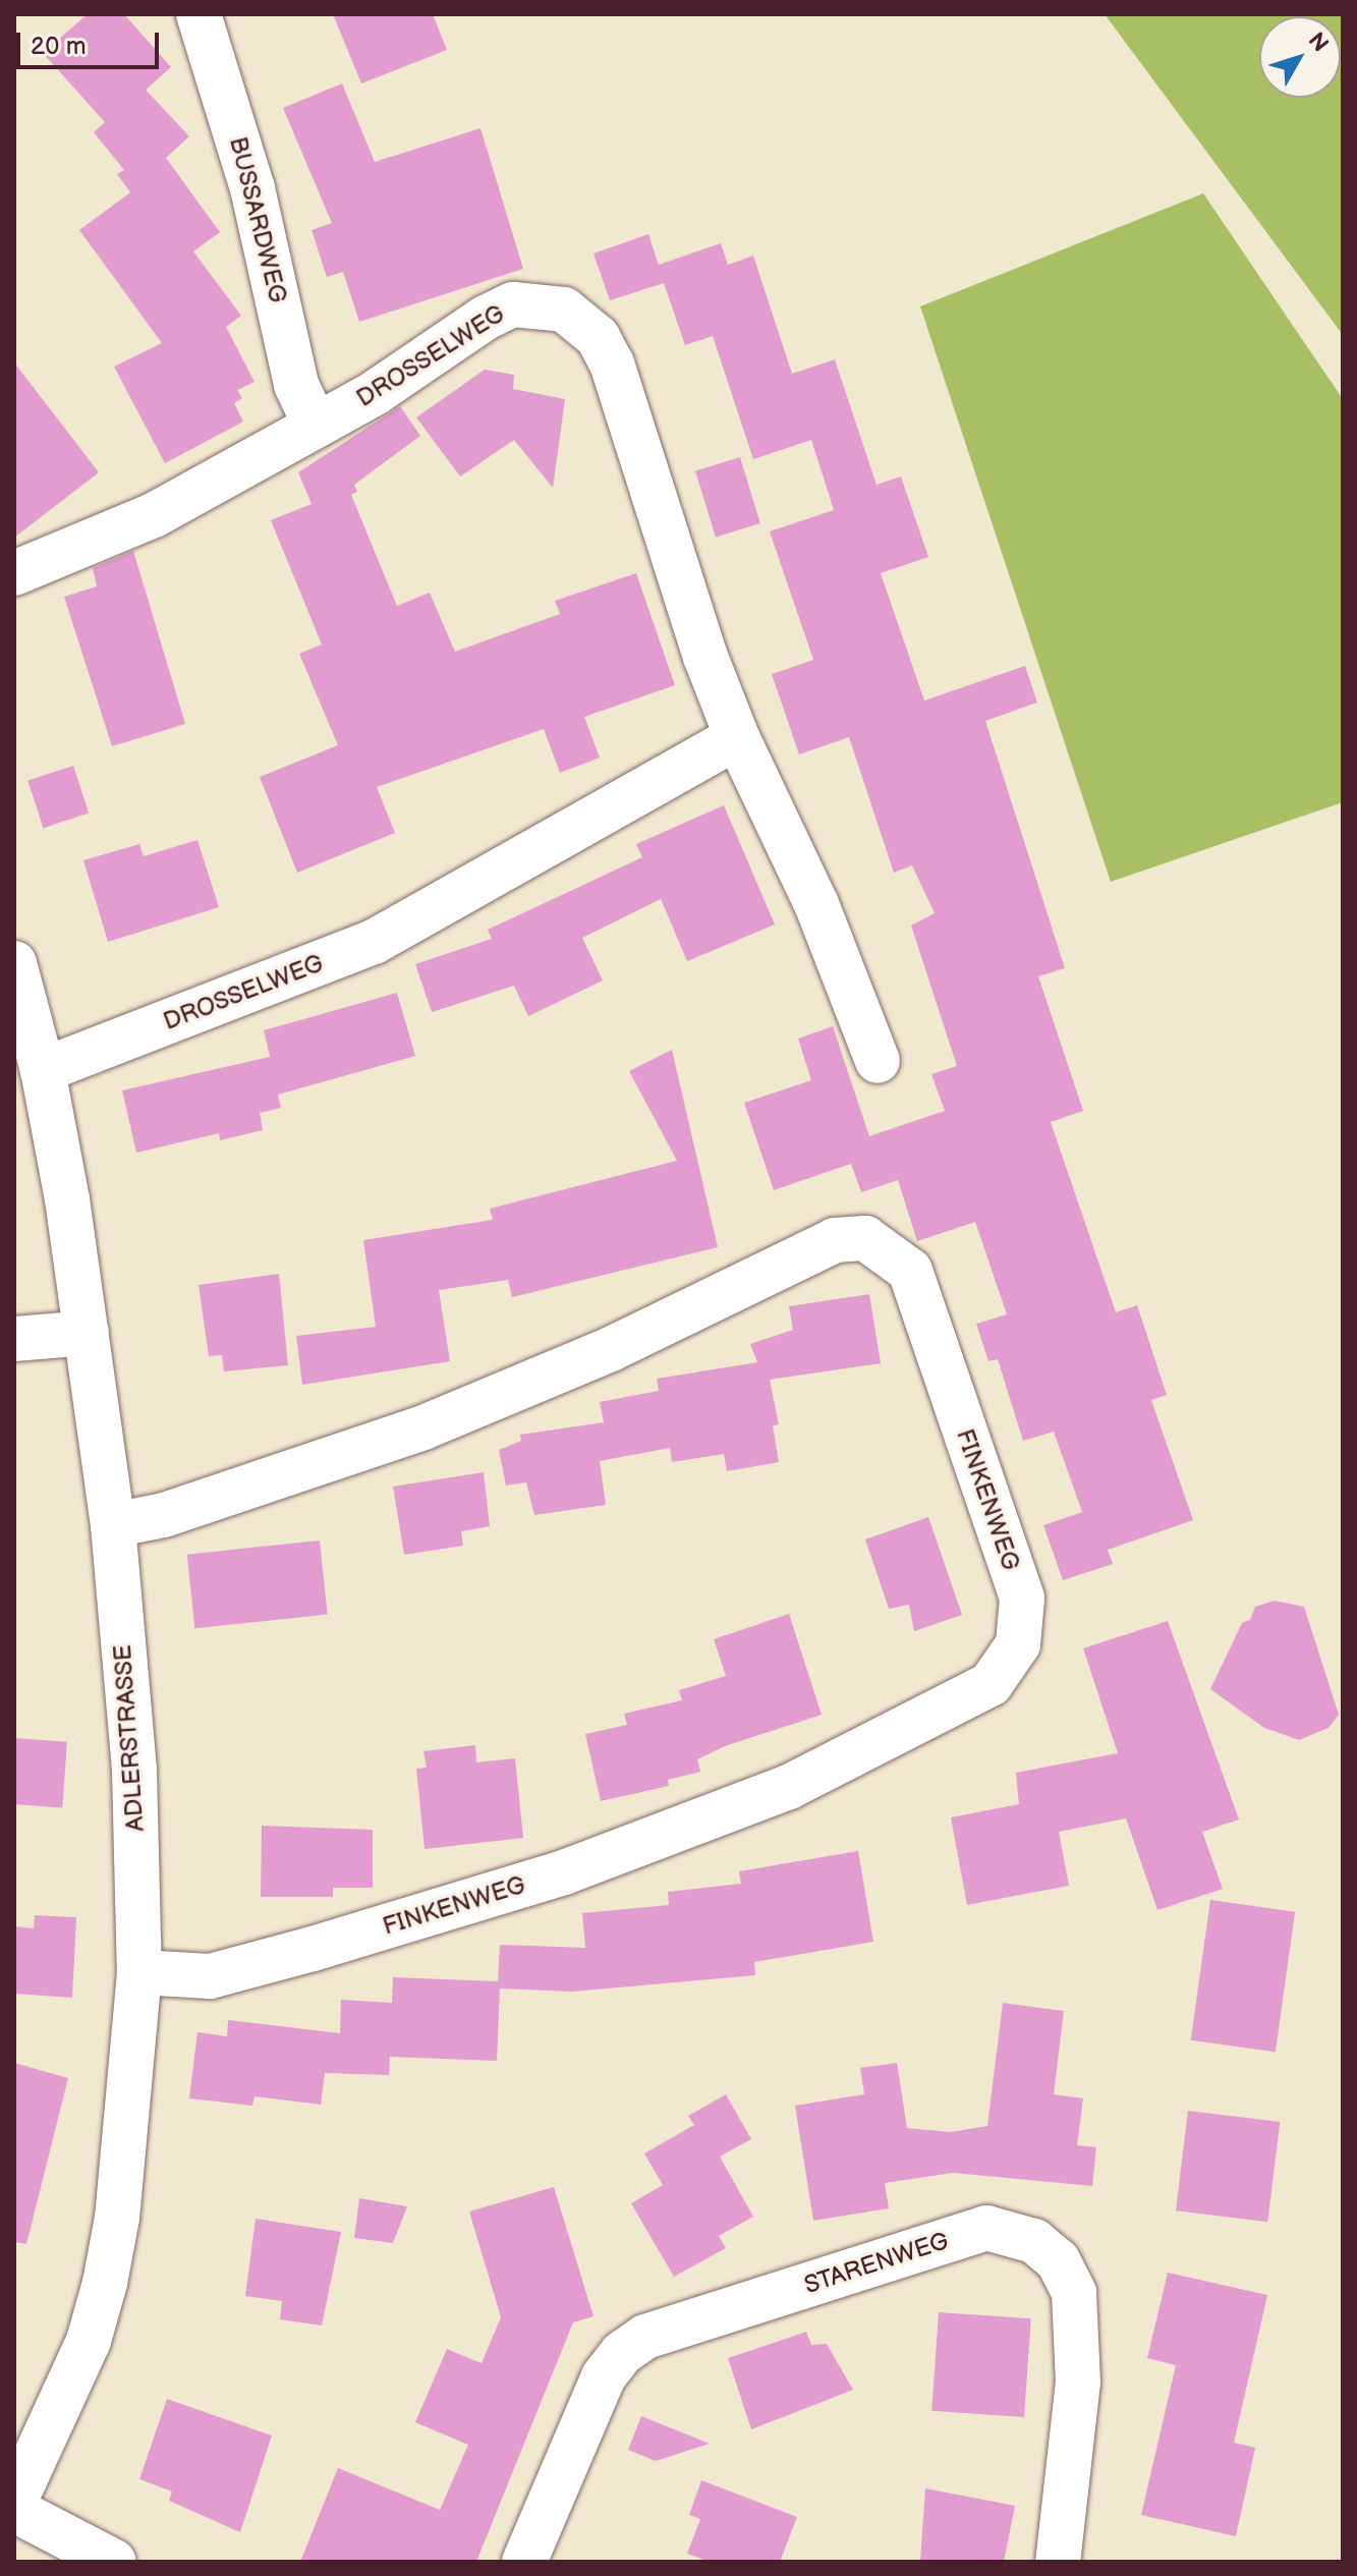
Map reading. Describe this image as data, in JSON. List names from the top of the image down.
{
  "streets": {
    "street": [
      "BUSSARDWEG",
      "DROSSELWEG",
      "FINKENWEG",
      "ADLERSTRASSE",
      "STARENWEG"
    ]
  },
  "crossings": [
    ["BUSSARDWEG", "DROSSELWEG"],
    ["DROSSELWEG", "ADLERSTRASSE"],
    ["FINKENWEG", "ADLERSTRASSE"]
  ],
  "scale_bar": "20 m",
  "north": "top right"
}
